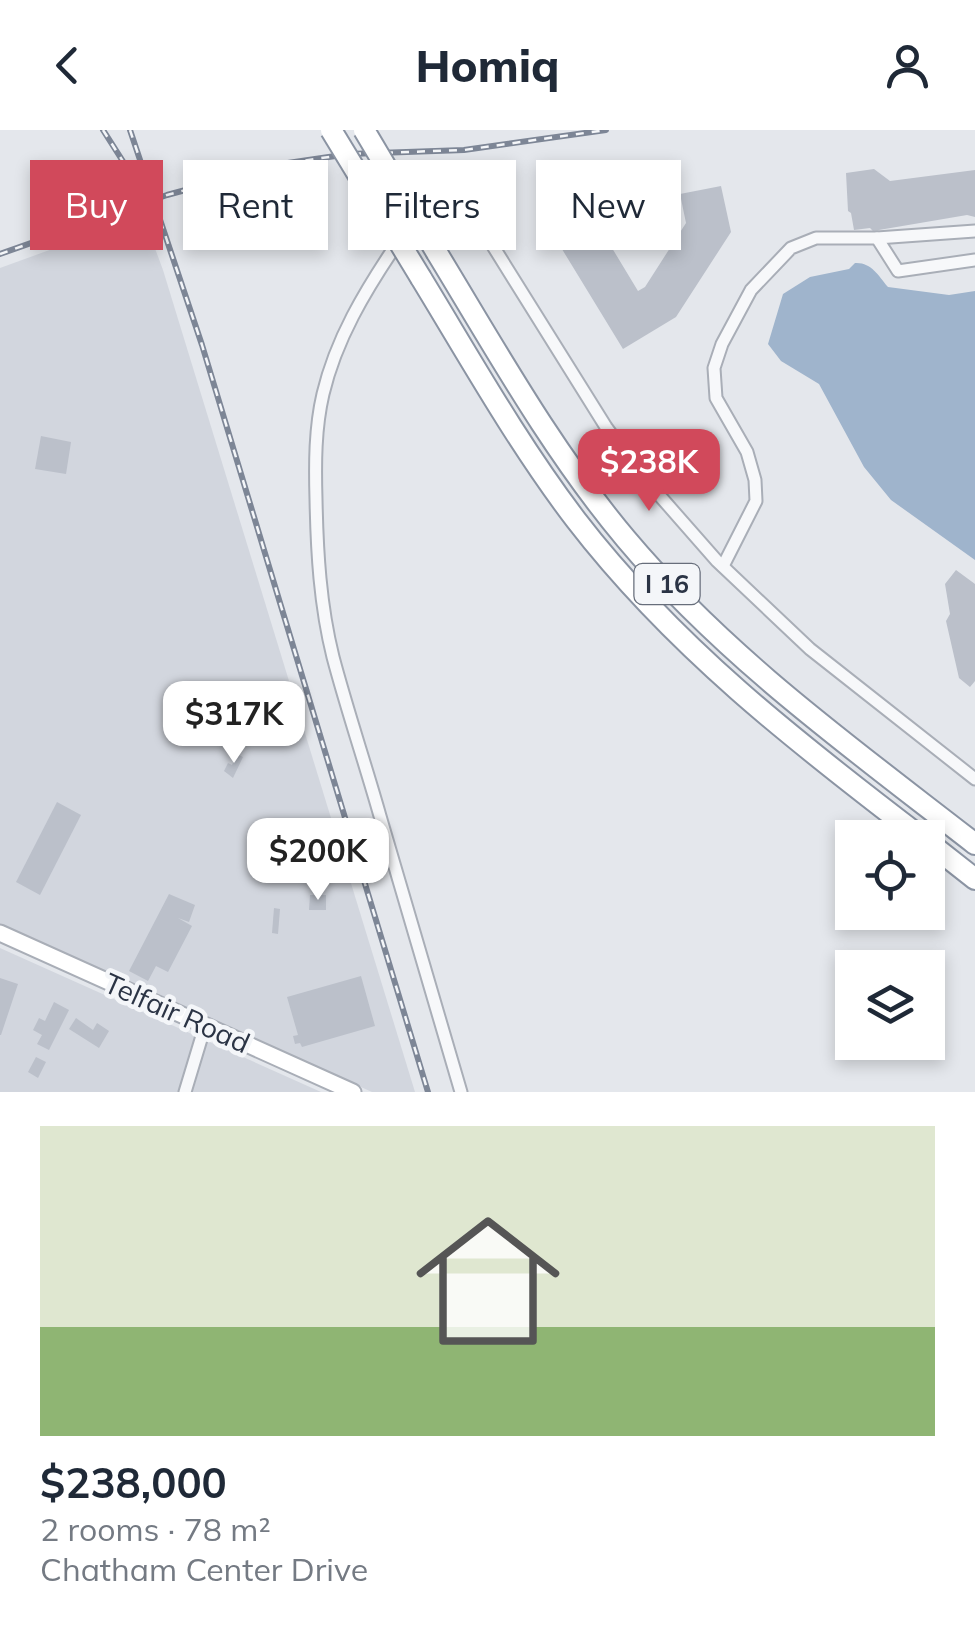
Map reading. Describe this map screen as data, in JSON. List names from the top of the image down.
{
  "streets": {
    "highway": ["I 16"],
    "street": ["Telfair Road"]
  },
  "page": {
    "header": "Homiq",
    "chip": [
      "Buy",
      "Rent",
      "Filters",
      "New"
    ],
    "price": ["$238K", "$317K", "$200K"],
    "list": [
      {
        "name": "$238,000",
        "note": "2 rooms · 78 m² · Chatham Center Drive"
      }
    ]
  }
}
